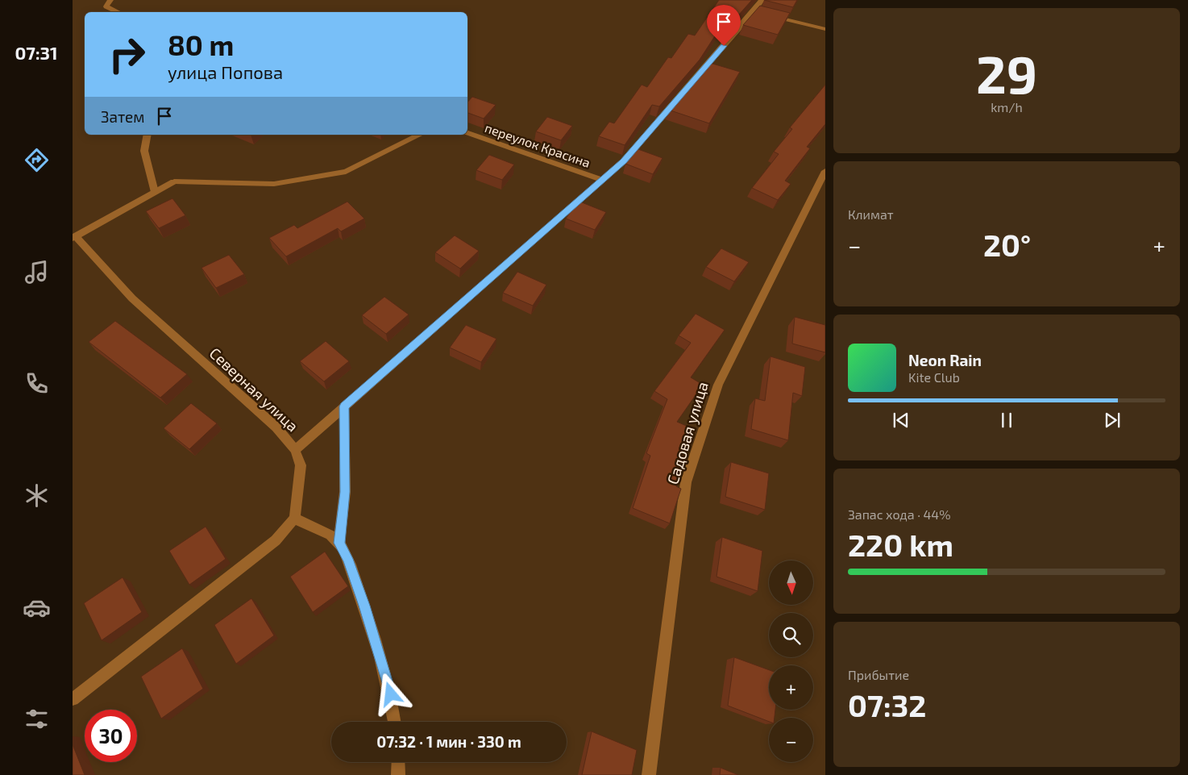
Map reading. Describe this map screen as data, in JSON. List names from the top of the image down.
{
  "streets": {
    "street": ["переулок Красина", "Северная улица", "Садовая улица"]
  },
  "north": "bottom",
  "page": {
    "tabs": "07:31",
    "tile": [
      ["29", "km/h"],
      "Климат",
      ["Запас хода · 44%", "220 km"],
      ["Прибытие", "07:32"]
    ],
    "turn": ["80 m", "улица Попова"],
    "then": "Затем",
    "heat": ["−", "20°", "+"],
    "song": ["Neon Rain", "Kite Club"],
    "map_buttons": ["+", "−"],
    "limit": "30",
    "trip": "07:32 · 1 мин · 330 m"
  }
}
